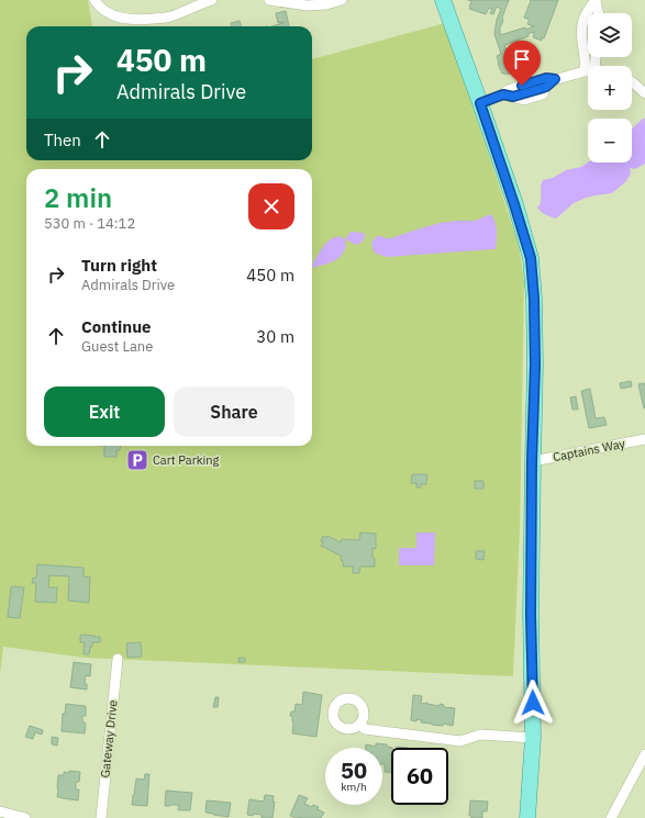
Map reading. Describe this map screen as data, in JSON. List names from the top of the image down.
{
  "streets": {
    "street": ["Captains Way", "Gateway Drive"]
  },
  "places": {
    "parking": ["Cart Parking"]
  },
  "page": {
    "map_buttons": ["+", "−"],
    "turn": ["450 m", "Admirals Drive"],
    "then": "Then",
    "heading": ["2 min", "530 m · 14:12"],
    "list": [
      {
        "name": "Turn right",
        "note": "Admirals Drive",
        "value": "450 m"
      },
      {
        "name": "Continue",
        "note": "Guest Lane",
        "value": "30 m"
      }
    ],
    "buttons": ["Exit", "Share"],
    "speed": "50 km/h",
    "limit": "60"
  }
}
